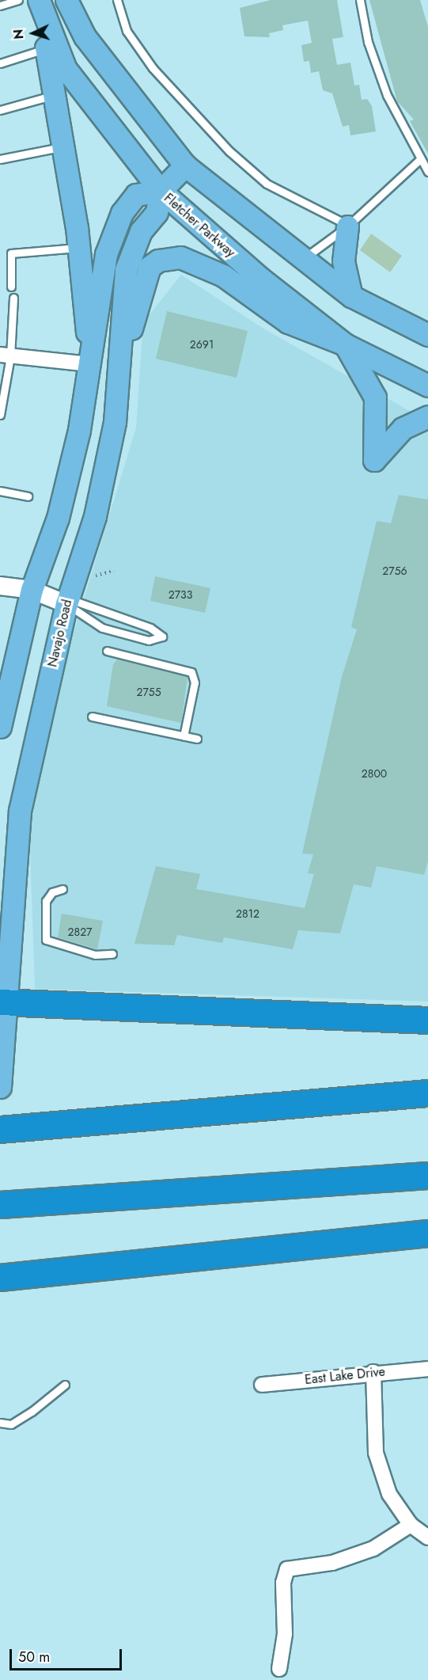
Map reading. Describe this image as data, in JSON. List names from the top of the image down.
{
  "streets": {
    "main road": ["Fletcher Parkway", "Navajo Road"],
    "street": ["East Lake Drive"]
  },
  "crossings": [
    ["Fletcher Parkway", "Navajo Road"]
  ],
  "house_numbers": [
    "2691",
    "2756",
    "2733",
    "2755",
    "2800",
    "2812",
    "2827"
  ],
  "scale_bar": "50 m",
  "north": "left"
}
